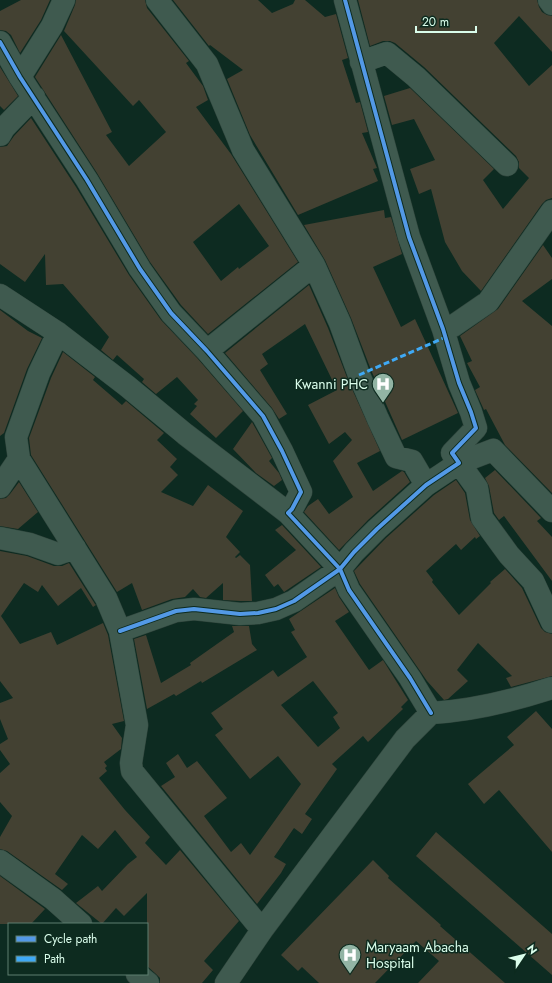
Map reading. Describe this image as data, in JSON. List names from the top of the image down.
{
  "places": {
    "hospital": ["Kwanni PHC", "Maryaam Abacha Hospital"]
  },
  "legend": ["Cycle path", "Path"],
  "scale_bar": "20 m",
  "north": "top right"
}
